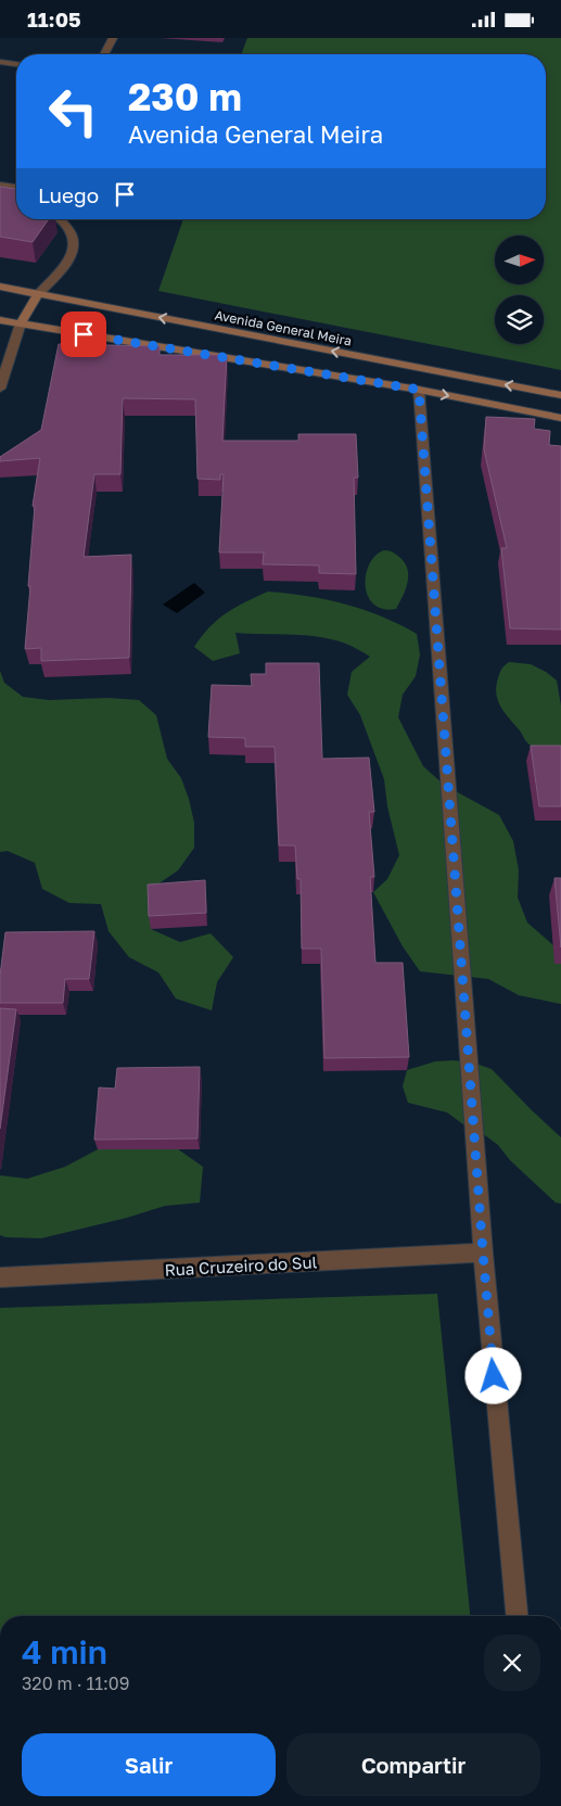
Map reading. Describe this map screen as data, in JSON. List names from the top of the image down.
{
  "streets": {
    "main road": ["Avenida General Meira"],
    "street": ["Rua Cruzeiro do Sul"]
  },
  "north": "right",
  "page": {
    "status": "11:05",
    "turn": ["230 m", "Avenida General Meira"],
    "then": "Luego",
    "heading": ["4 min", "320 m · 11:09"],
    "buttons": ["Salir", "Compartir"]
  }
}
